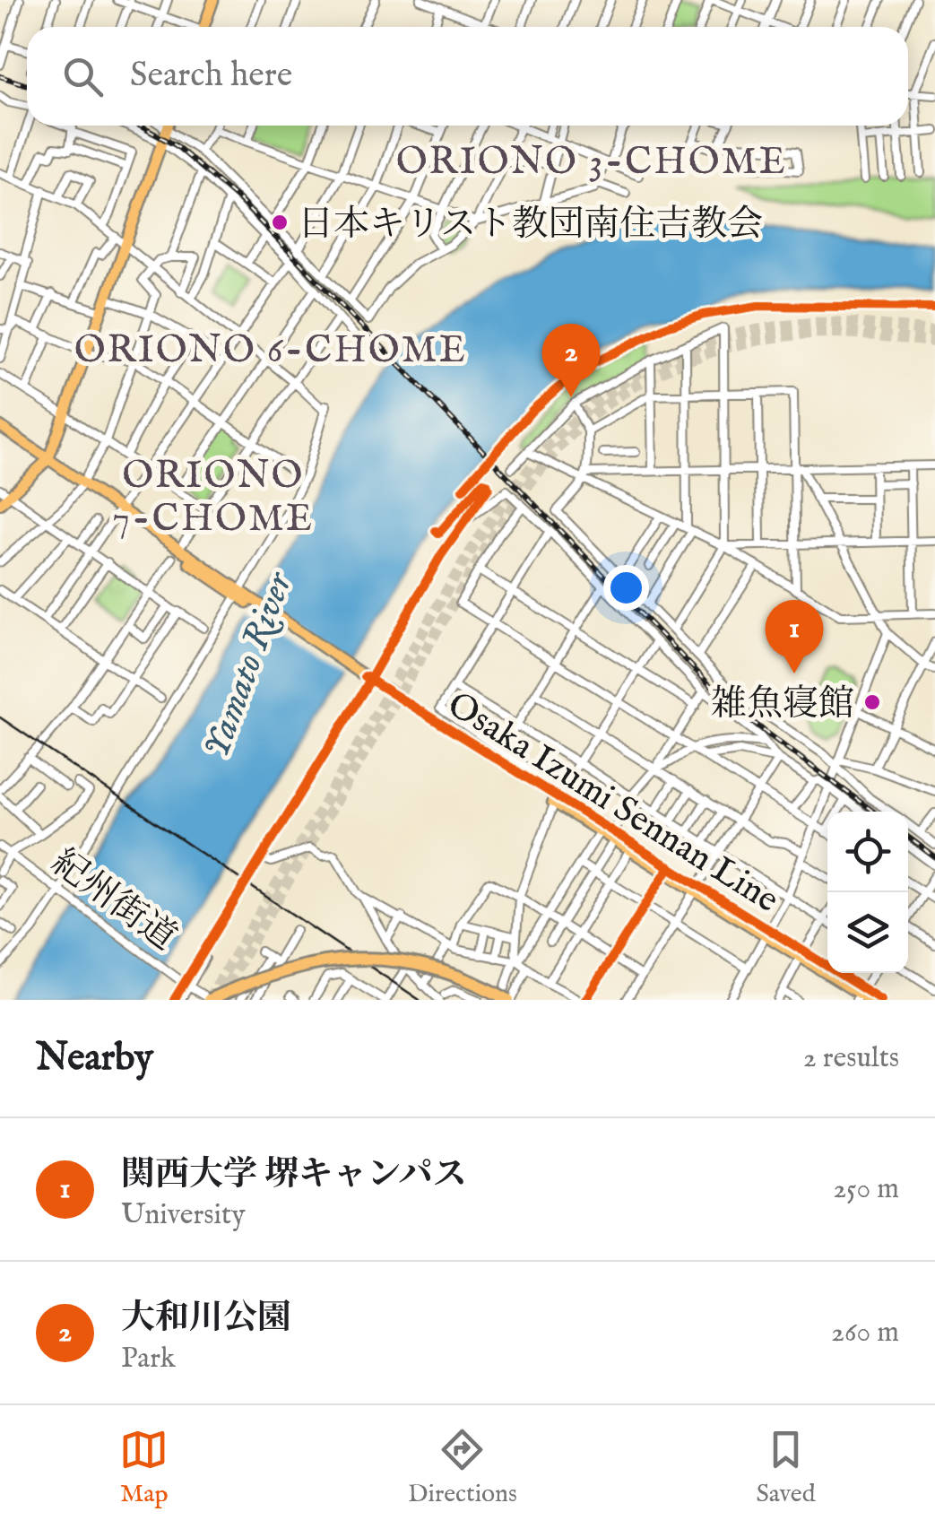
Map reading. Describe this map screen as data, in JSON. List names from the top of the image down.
{
  "streets": {
    "main road": ["Osaka Izumi Sennan Line"],
    "street": ["紀州街道"]
  },
  "districts": ["ORIONO 3-CHOME", "ORIONO 6-CHOME", "ORIONO 7-CHOME"],
  "water": ["Yamato River"],
  "places": ["日本キリスト教団南住吉教会", "雑魚寝館"],
  "page": {
    "search": "Search here",
    "pins": ["2", "1"],
    "heading": ["Nearby", "2 results"],
    "list": [
      {
        "mark": "1",
        "name": "関西大学 堺キャンパス",
        "note": "University",
        "value": "250 m"
      },
      {
        "mark": "2",
        "name": "大和川公園",
        "note": "Park",
        "value": "260 m"
      }
    ],
    "nav": ["Map", "Directions", "Saved"]
  }
}
